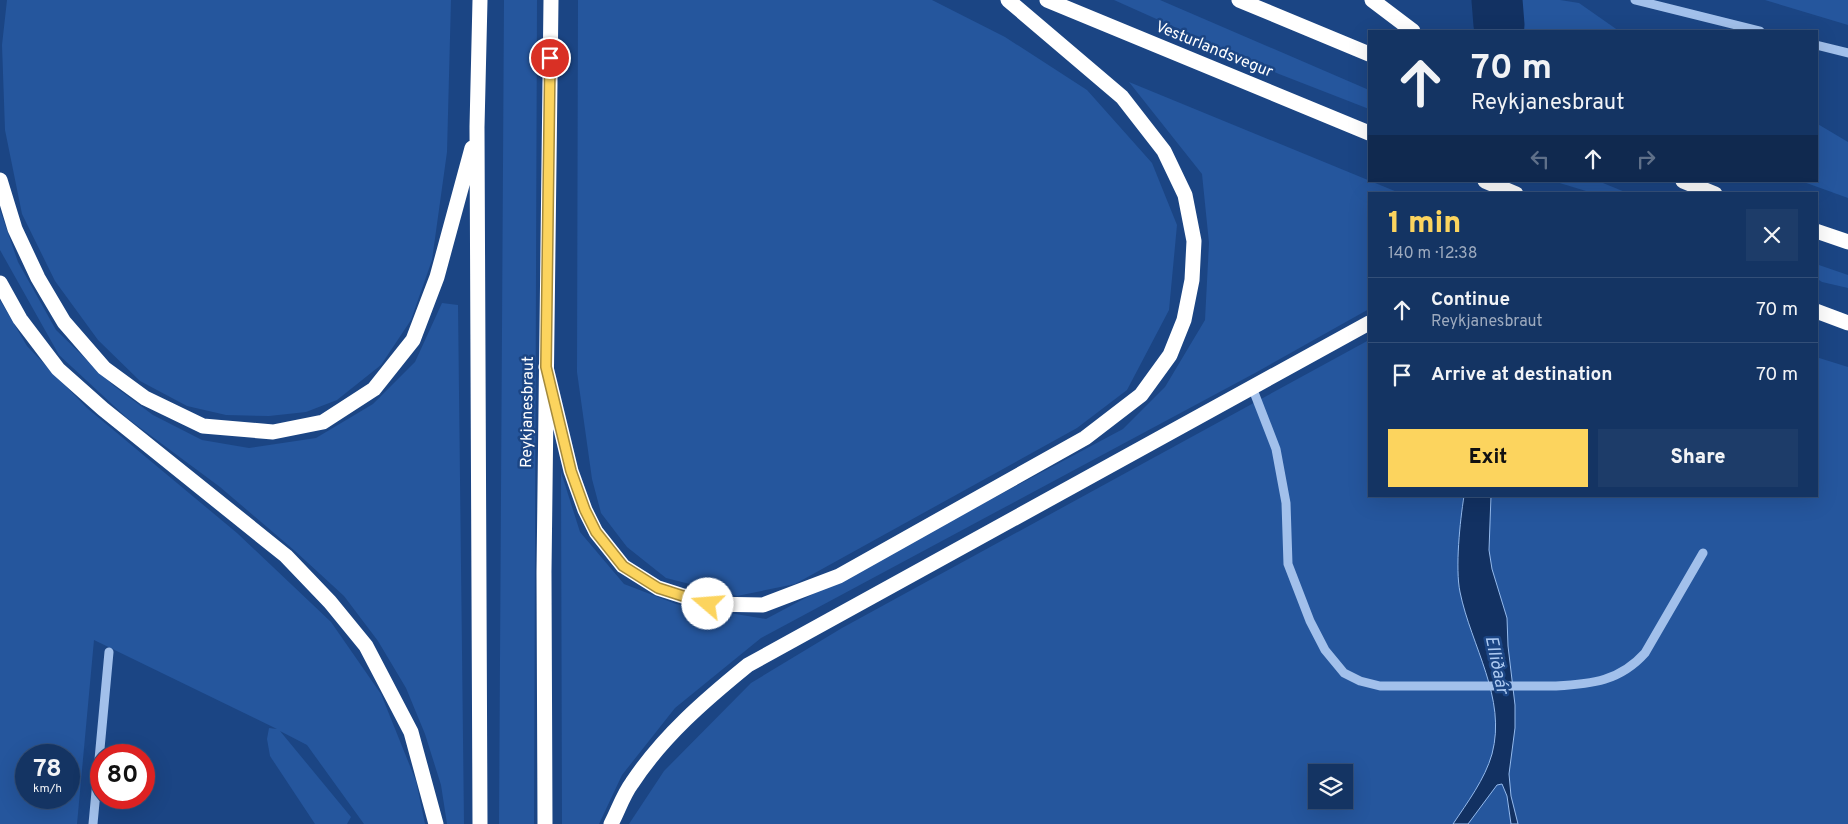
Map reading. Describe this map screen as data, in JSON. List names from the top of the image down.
{
  "streets": {
    "highway": ["Vesturlandsvegur", "Reykjanesbraut"]
  },
  "water": ["Elliðaár"],
  "page": {
    "turn": ["70 m", "Reykjanesbraut"],
    "heading": ["1 min", "140 m · 12:38"],
    "list": [
      {
        "name": "Continue",
        "note": "Reykjanesbraut",
        "value": "70 m"
      },
      {
        "name": "Arrive at destination",
        "value": "70 m"
      }
    ],
    "buttons": ["Exit", "Share"],
    "speed": "78 km/h",
    "limit": "80"
  }
}
